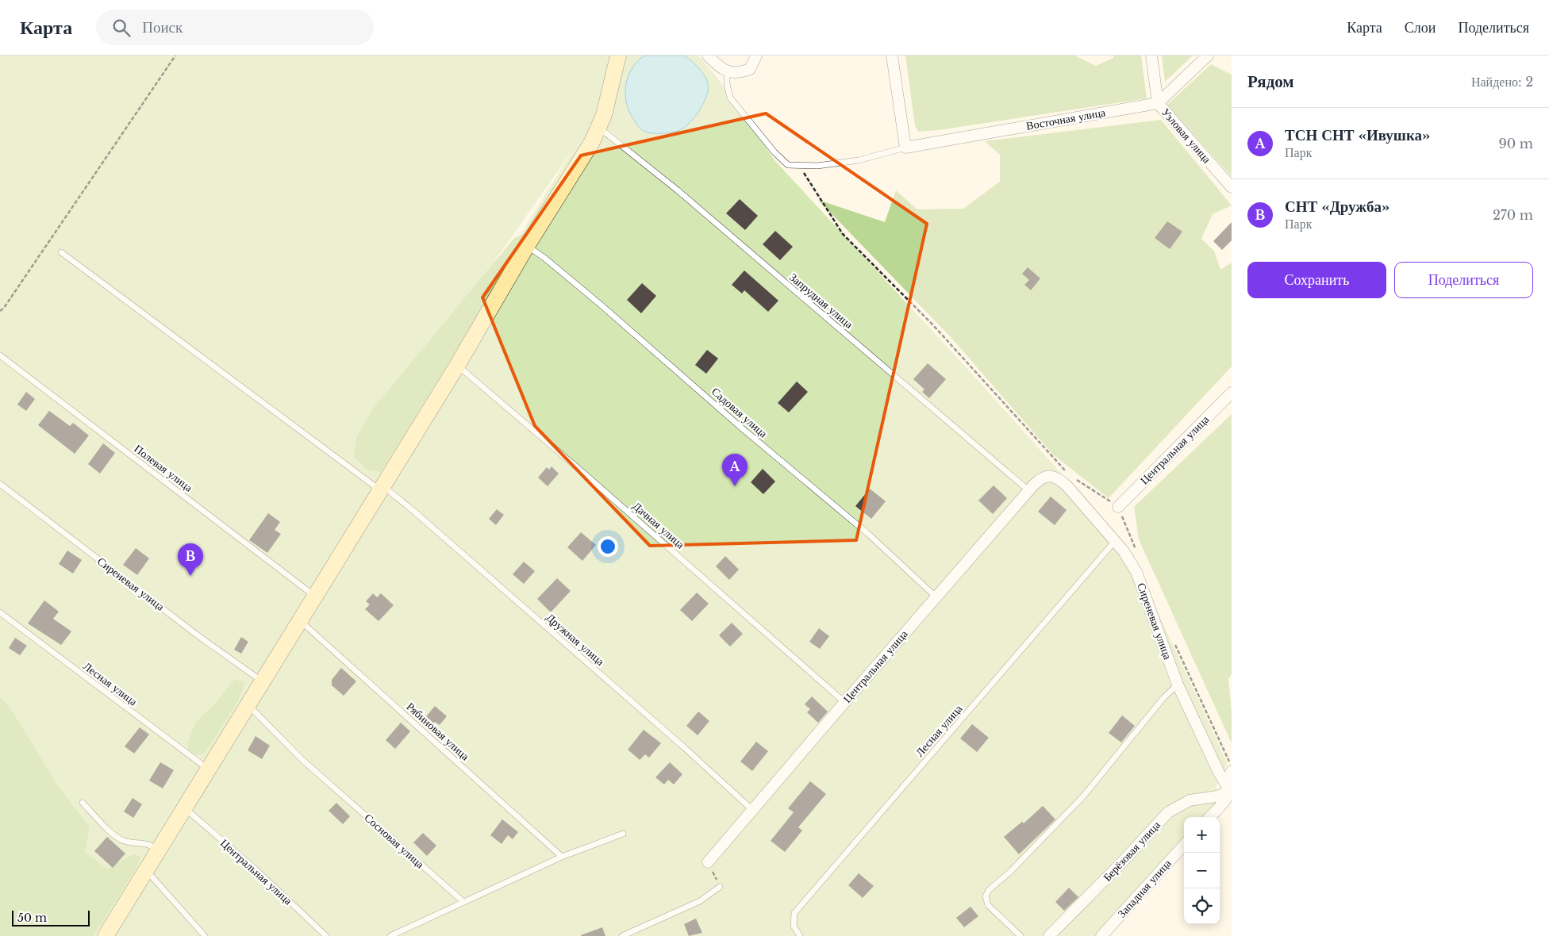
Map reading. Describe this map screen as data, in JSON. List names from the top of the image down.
{
  "streets": {
    "street": [
      "Восточная улица",
      "Узловая улица",
      "Центральная улица",
      "Сиреневая улица",
      "Берёзовая улица",
      "Западная улица"
    ],
    "lane": [
      "Запрудная улица",
      "Садовая улица",
      "Полевая улица",
      "Дачная улица",
      "Дружная улица",
      "Лесная улица",
      "Рябиновая улица",
      "Сосновая улица"
    ]
  },
  "crossings": [
    ["Восточная улица", "Узловая улица"],
    ["Запрудная улица", "Центральная улица"],
    ["Садовая улица", "Центральная улица"],
    ["Центральная улица", "Дачная улица"],
    ["Центральная улица", "Сиреневая улица"],
    ["Центральная улица", "Дружная улица"],
    ["Сиреневая улица", "Лесная улица"],
    ["Сиреневая улица", "Берёзовая улица"]
  ],
  "scale_bar": "50 m",
  "page": {
    "header": "Карта",
    "search": "Поиск",
    "nav": ["Карта", "Слои", "Поделиться"],
    "heading": ["Рядом", "Найдено: 2"],
    "list": [
      {
        "mark": "A",
        "name": "ТСН СНТ «Ивушка»",
        "note": "Парк",
        "value": "90 m"
      },
      {
        "mark": "B",
        "name": "СНТ «Дружба»",
        "note": "Парк",
        "value": "270 m"
      }
    ],
    "buttons": ["Сохранить", "Поделиться"],
    "pins": ["A", "B"],
    "map_buttons": ["+", "−"],
    "scale": "50 m"
  }
}
